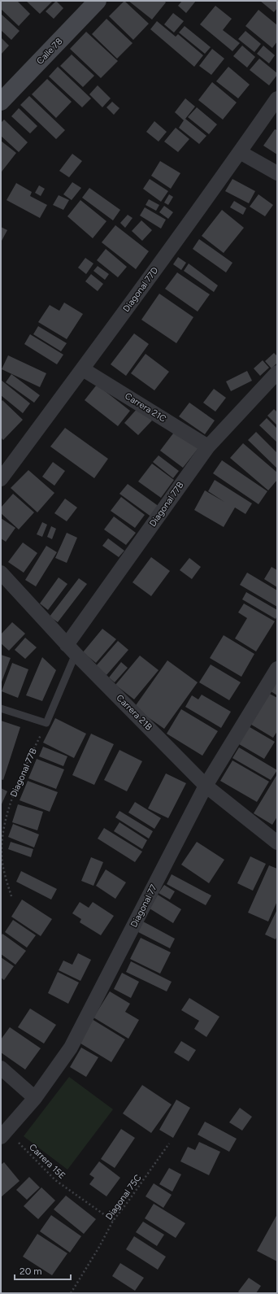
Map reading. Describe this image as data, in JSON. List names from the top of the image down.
{
  "streets": {
    "street": [
      "Calle 78",
      "Diagonal 77D",
      "Carrera 21C",
      "Diagonal 77B",
      "Carrera 21B",
      "Diagonal 77"
    ],
    "path": ["Carrera 15E", "Diagonal 75C"]
  },
  "crossings": [
    ["Diagonal 77D", "Carrera 21C"],
    ["Carrera 21C", "Diagonal 77B"],
    ["Diagonal 77B", "Carrera 21B"],
    ["Carrera 21B", "Diagonal 77"],
    ["Diagonal 77", "Carrera 15E"],
    ["Carrera 15E", "Diagonal 75C"]
  ],
  "scale_bar": "20 m"
}
